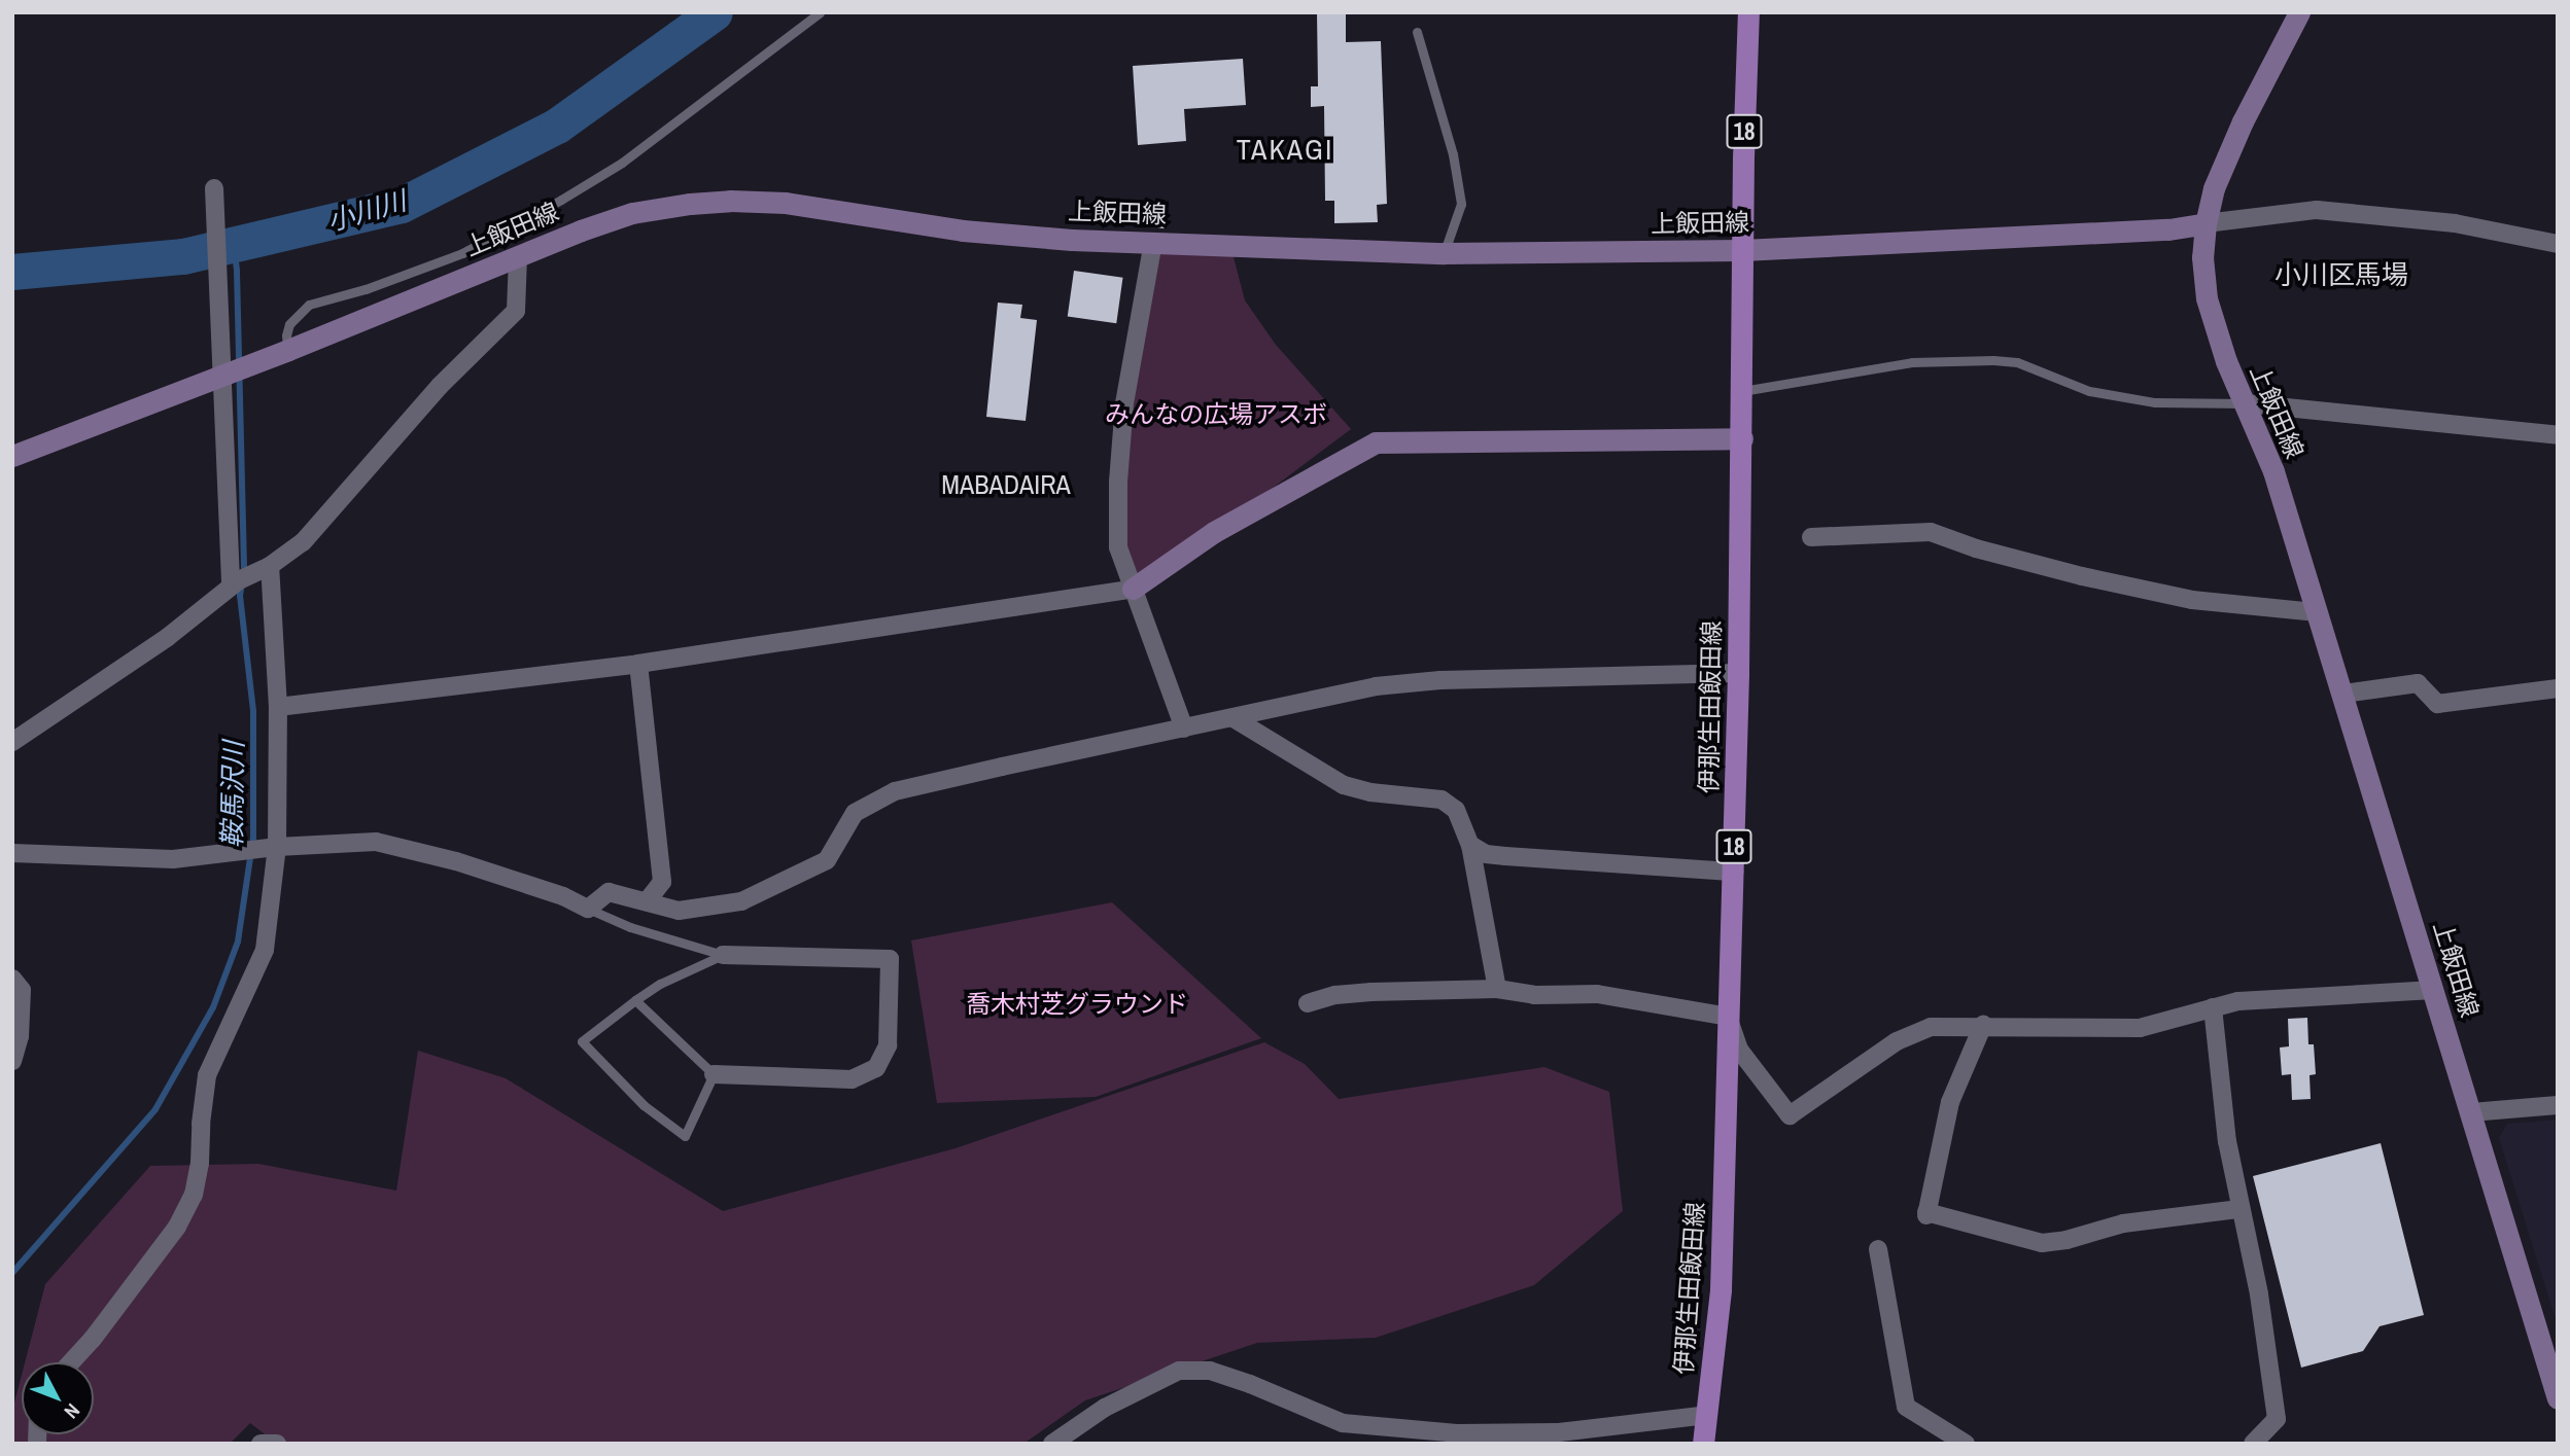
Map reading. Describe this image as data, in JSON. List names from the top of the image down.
{
  "streets": {
    "main road": ["18", "上飯田線", "伊那生田飯田線"]
  },
  "crossings": [
    ["上飯田線", "伊那生田飯田線"]
  ],
  "districts": ["TAKAGI", "小川区馬場", "MABADAIRA"],
  "water": ["小川川", "鞍馬沢川"],
  "parks": ["みんなの広場アスボ", "喬木村芝グラウンド"],
  "north": "bottom right"
}
